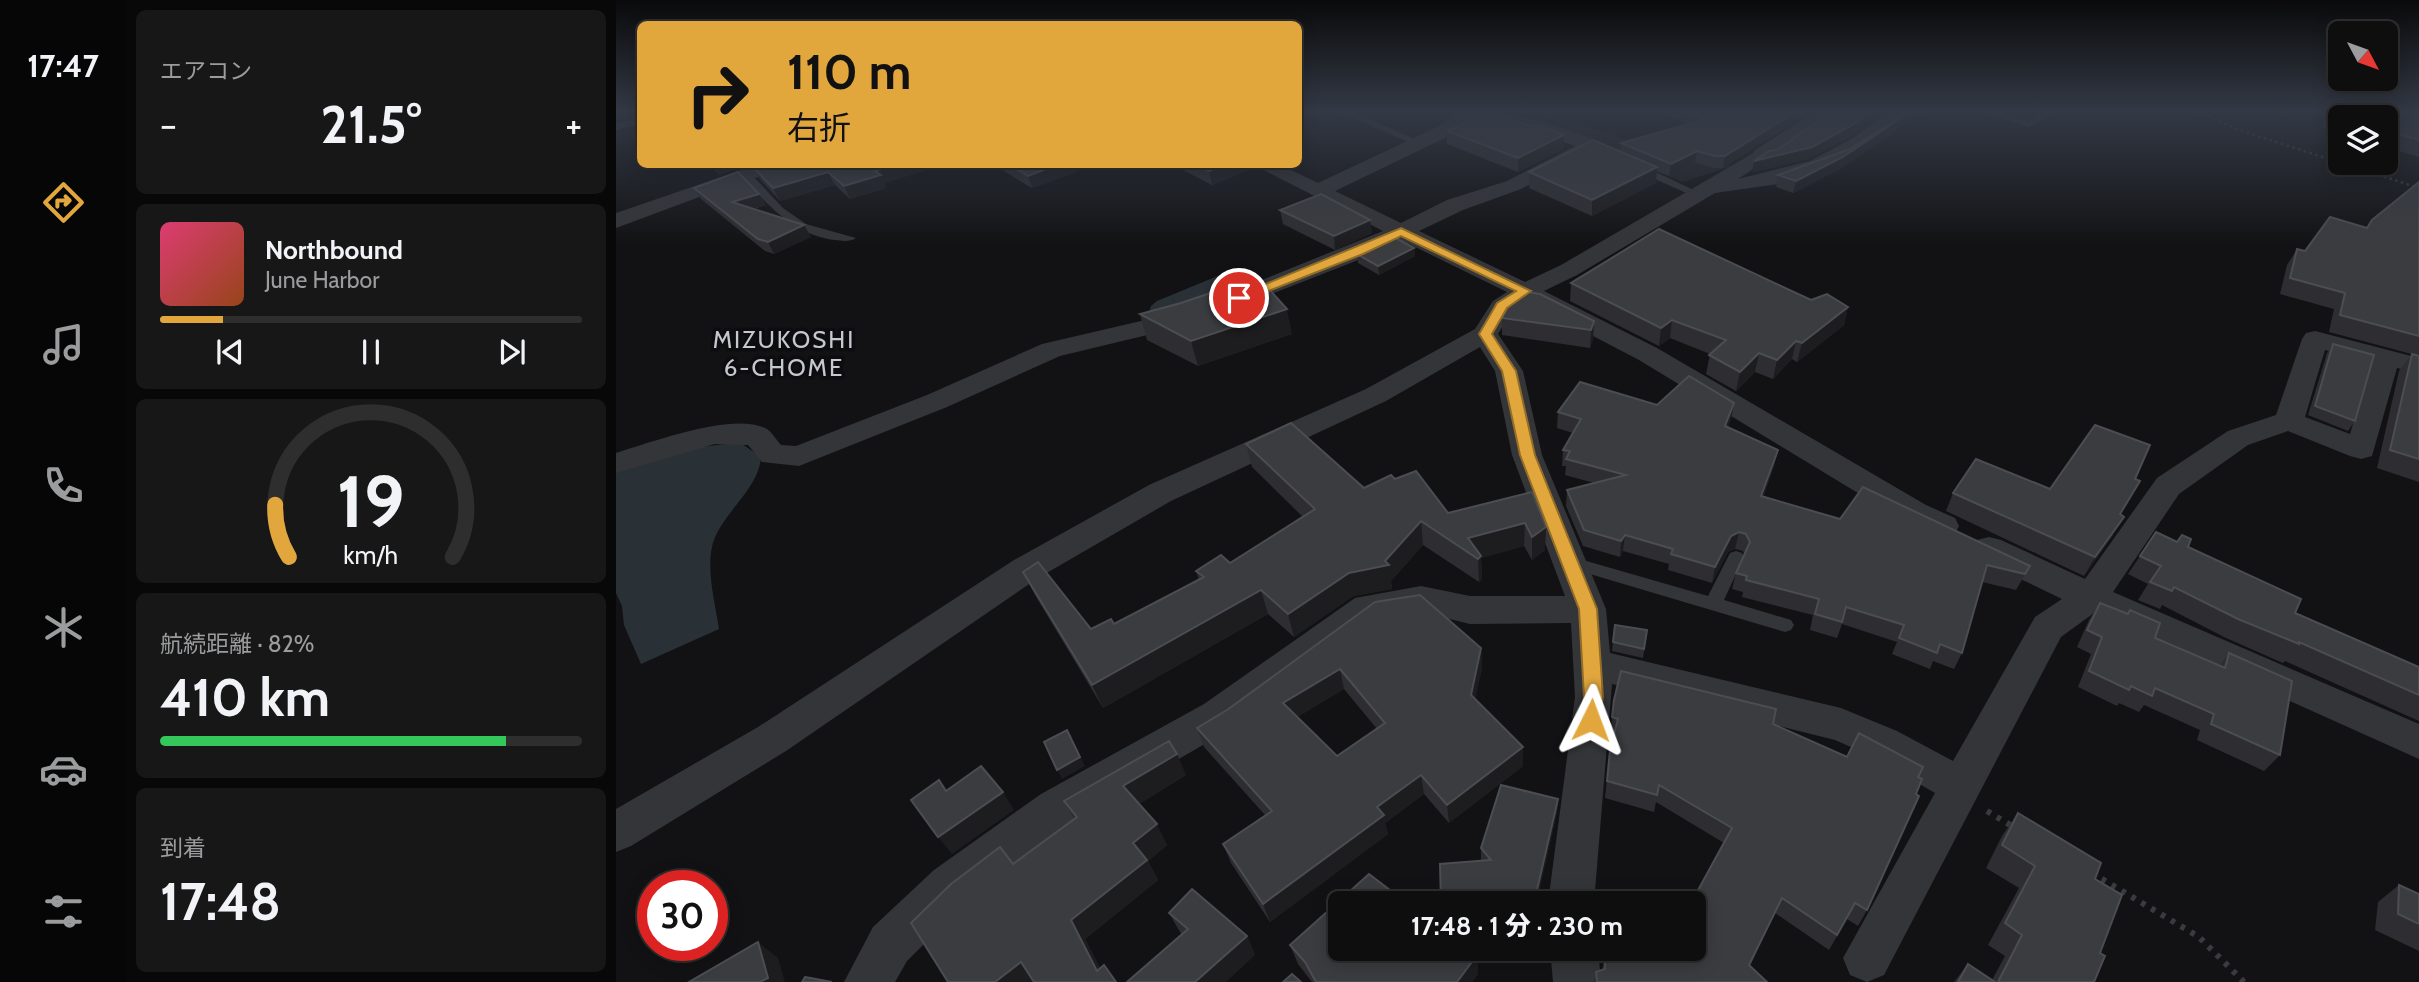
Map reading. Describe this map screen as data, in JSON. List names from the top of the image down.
{
  "districts": ["MIZUKOSHI 6-CHOME"],
  "north": "bottom right",
  "page": {
    "tabs": "17:47",
    "tile": [
      "エアコン",
      ["航続距離 · 82%", "410 km"],
      ["到着", "17:48"]
    ],
    "turn": ["110 m", "右折"],
    "heat": ["−", "21.5°", "+"],
    "song": ["Northbound", "June Harbor"],
    "limit": "30",
    "trip": "17:48 · 1 分 · 230 m",
    "gauge": ["19", "km/h"]
  }
}
